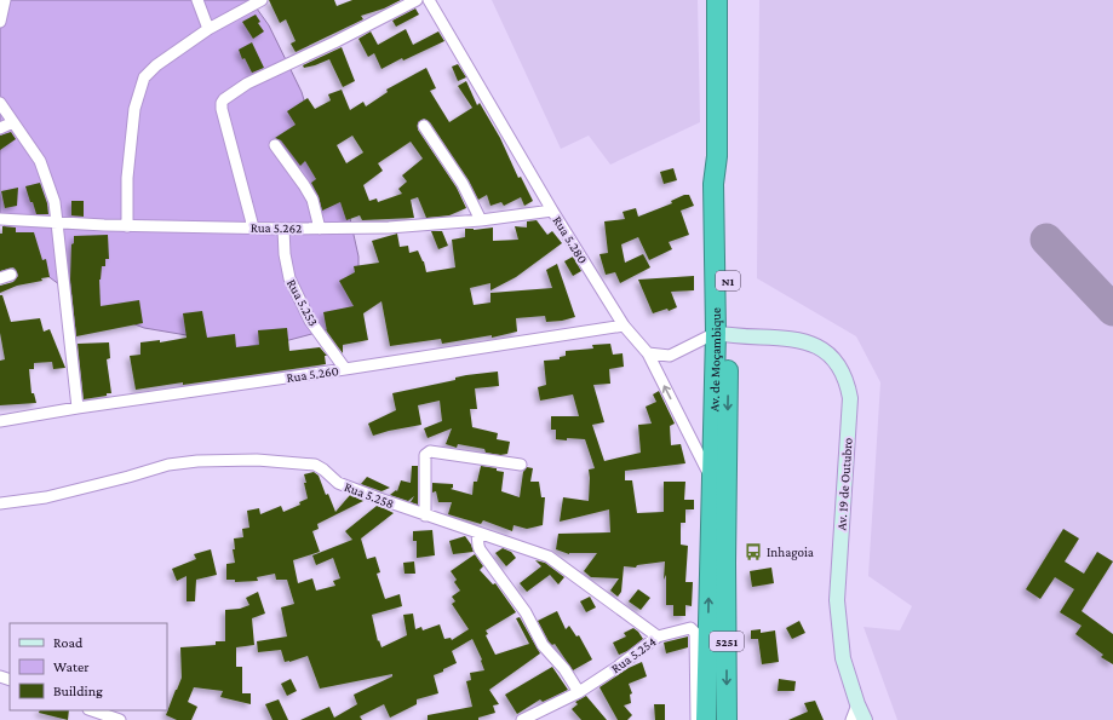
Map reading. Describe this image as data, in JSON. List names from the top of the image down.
{
  "streets": {
    "highway": ["N1", "Av. de Moçambique", "5251"],
    "street": [
      "Rua 5.262",
      "Rua 5.280",
      "Rua 5.253",
      "Rua 5.260",
      "Av. 19 de Outubro",
      "Rua 5.258",
      "Rua 5.254"
    ]
  },
  "crossings": [
    ["Rua 5.262", "Rua 5.280"],
    ["Rua 5.262", "Rua 5.253"],
    ["Rua 5.280", "Av. de Moçambique"],
    ["Rua 5.280", "Rua 5.260"],
    ["Rua 5.253", "Rua 5.260"],
    ["Av. de Moçambique", "Av. 19 de Outubro"],
    ["Rua 5.258", "Rua 5.254"]
  ],
  "places": {
    "bus stop": ["Inhagoia"]
  },
  "legend": ["Road", "Water", "Building"]
}
